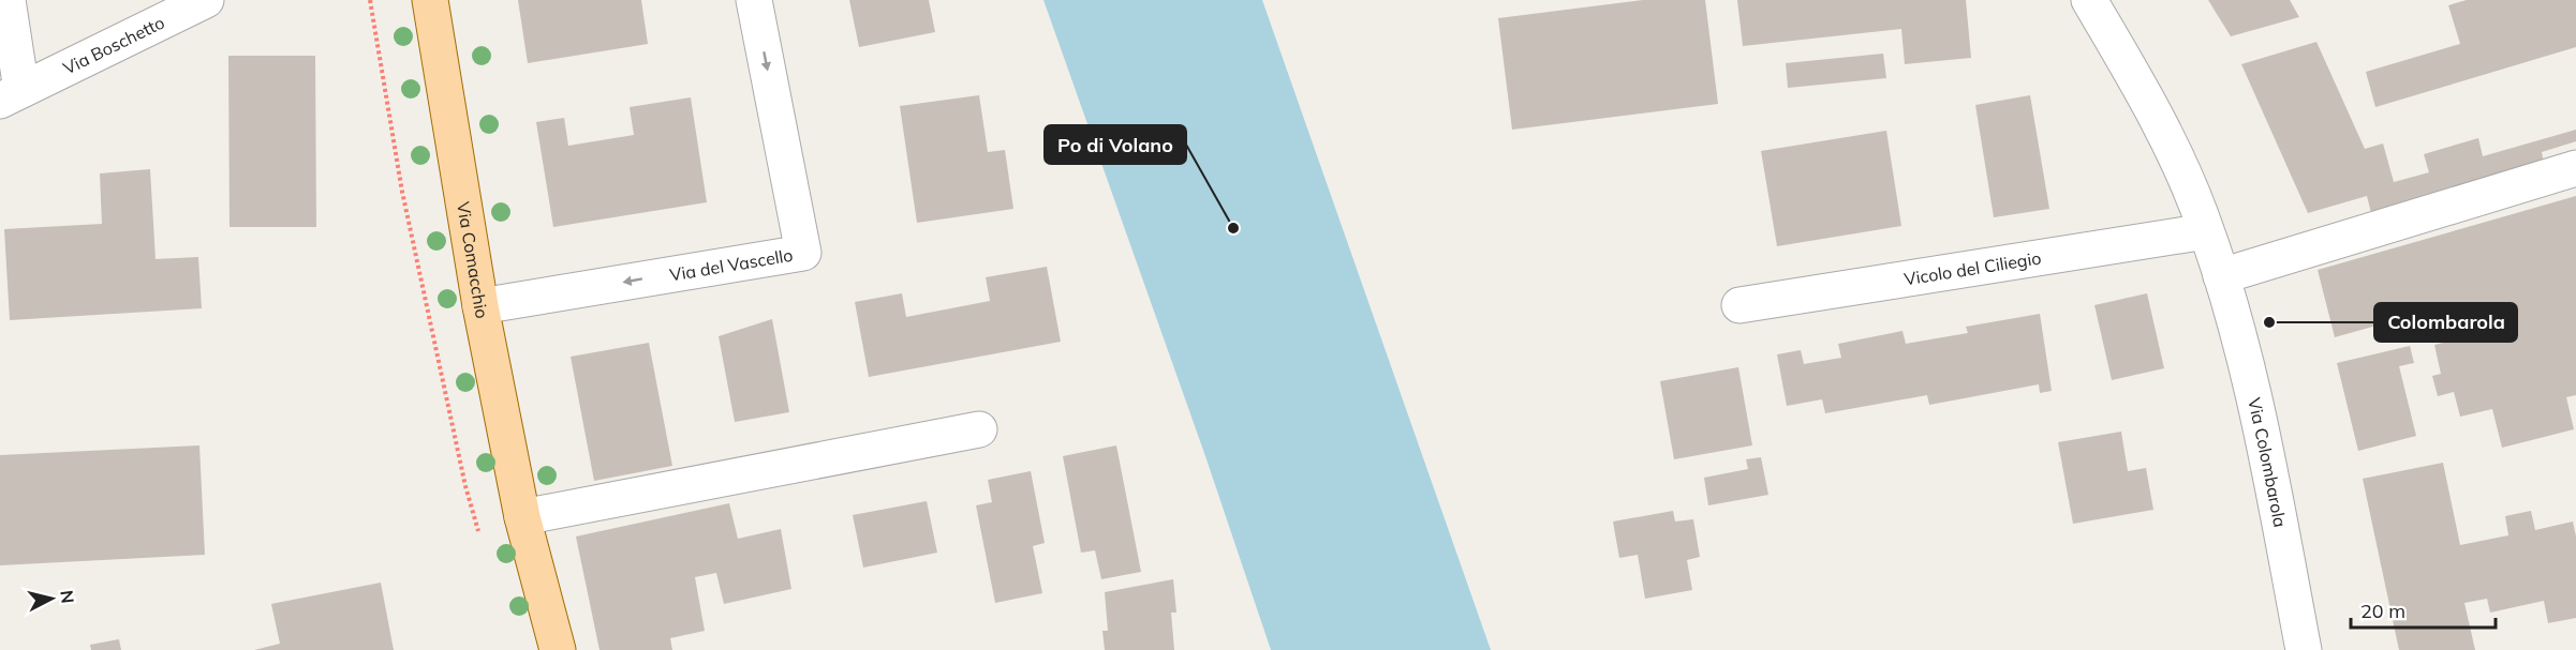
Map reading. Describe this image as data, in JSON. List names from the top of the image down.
{
  "streets": {
    "main road": ["Via Comacchio"],
    "street": [
      "Via Boschetto",
      "Via del Vascello",
      "Vicolo del Ciliegio",
      "Via Colombarola"
    ]
  },
  "crossings": [
    ["Via Comacchio", "Via del Vascello"],
    ["Vicolo del Ciliegio", "Via Colombarola"]
  ],
  "places": ["Po di Volano", "Colombarola"],
  "scale_bar": "20 m",
  "north": "right"
}
